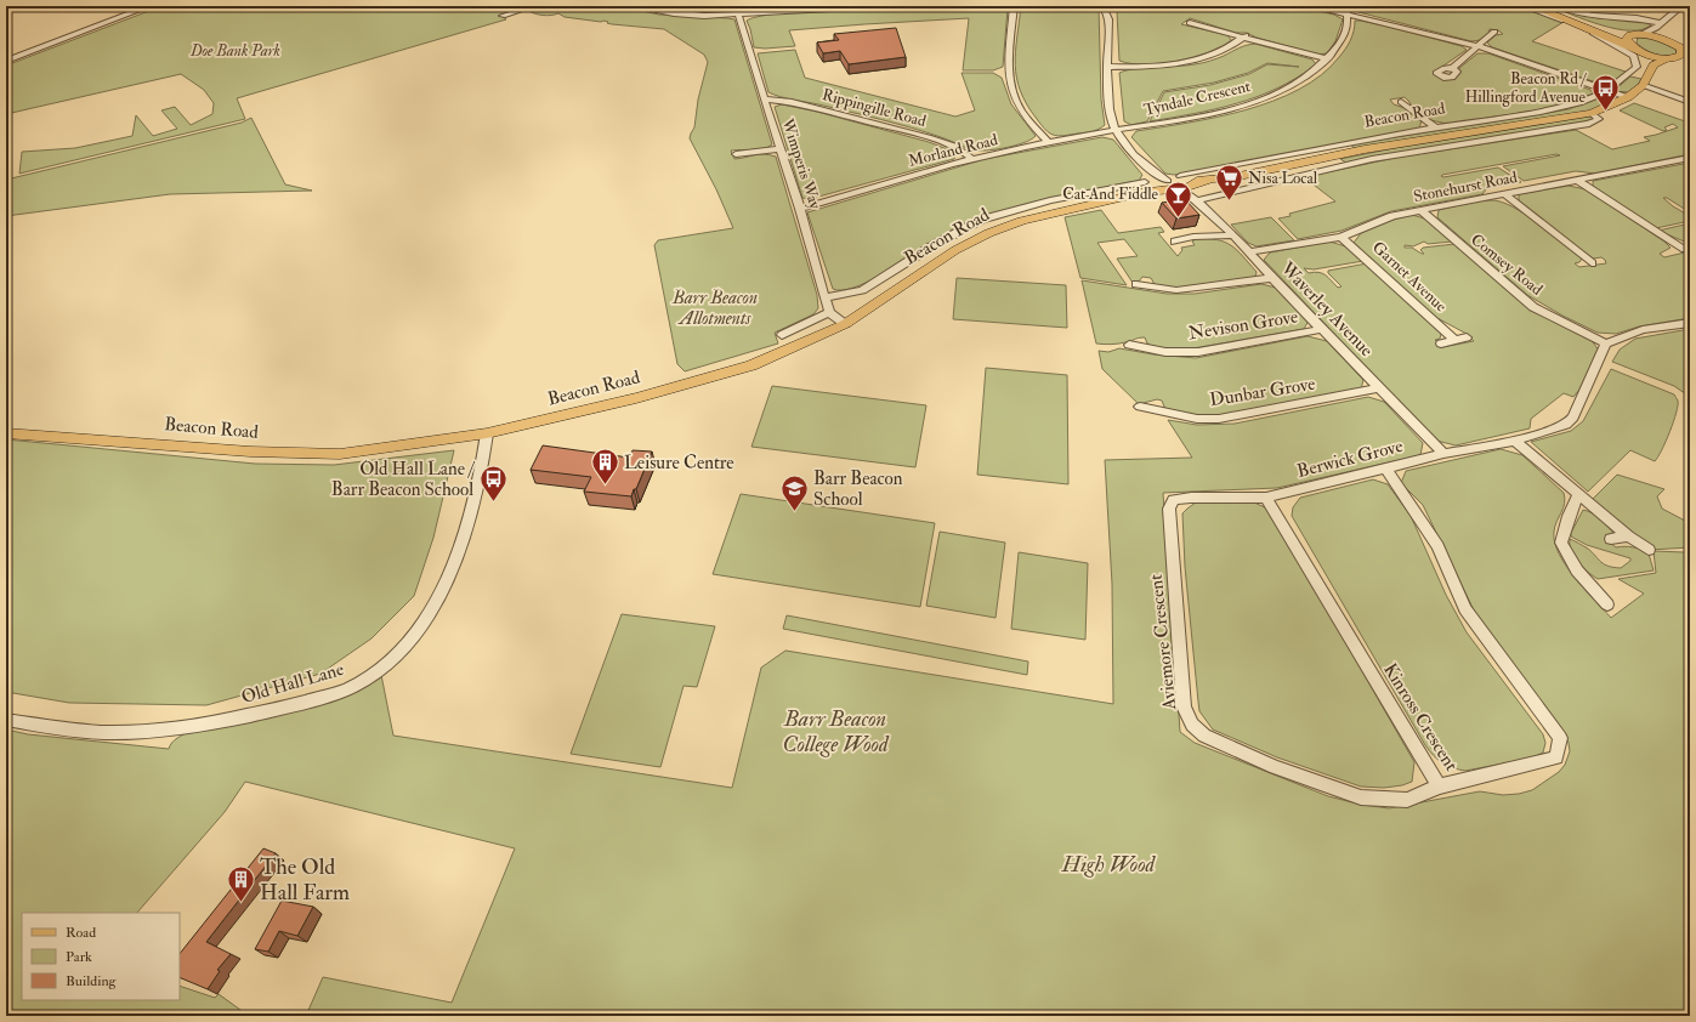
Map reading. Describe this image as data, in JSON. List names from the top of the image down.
{
  "streets": {
    "main road": ["Beacon Road"],
    "street": [
      "Tyndale Crescent",
      "Rippingille Road",
      "Morland Road",
      "Wimperis Way",
      "Stonehurst Road",
      "Comsey Road",
      "Garnet Avenue",
      "Waverley Avenue",
      "Nevison Grove",
      "Dunbar Grove",
      "Berwick Grove",
      "Aviemore Crescent",
      "Old Hall Lane",
      "Kinross Crescent"
    ]
  },
  "crossings": [
    ["Tyndale Crescent", "Morland Road"],
    ["Rippingille Road", "Morland Road"],
    ["Rippingille Road", "Wimperis Way"],
    ["Beacon Road", "Wimperis Way"],
    ["Beacon Road", "Waverley Avenue"],
    ["Beacon Road", "Old Hall Lane"],
    ["Morland Road", "Wimperis Way"],
    ["Stonehurst Road", "Comsey Road"],
    ["Stonehurst Road", "Garnet Avenue"],
    ["Stonehurst Road", "Waverley Avenue"],
    ["Comsey Road", "Berwick Grove"],
    ["Waverley Avenue", "Nevison Grove"],
    ["Waverley Avenue", "Dunbar Grove"],
    ["Waverley Avenue", "Berwick Grove"],
    ["Berwick Grove", "Aviemore Crescent"],
    ["Berwick Grove", "Kinross Crescent"],
    ["Aviemore Crescent", "Kinross Crescent"]
  ],
  "parks": [
    "Doe Bank Park",
    "Barr Beacon Allotments",
    "Barr Beacon College Wood",
    "High Wood"
  ],
  "places": {
    "bus stop": ["Beacon Rd / Hillingford Avenue", "Old Hall Lane / Barr Beacon School"],
    "supermarket": ["Nisa Local"],
    "bar": ["Cat And Fiddle"],
    "building": ["Leisure Centre", "The Old Hall Farm"],
    "school or university": ["Barr Beacon School"]
  },
  "legend": ["Road", "Park", "Building"]
}
